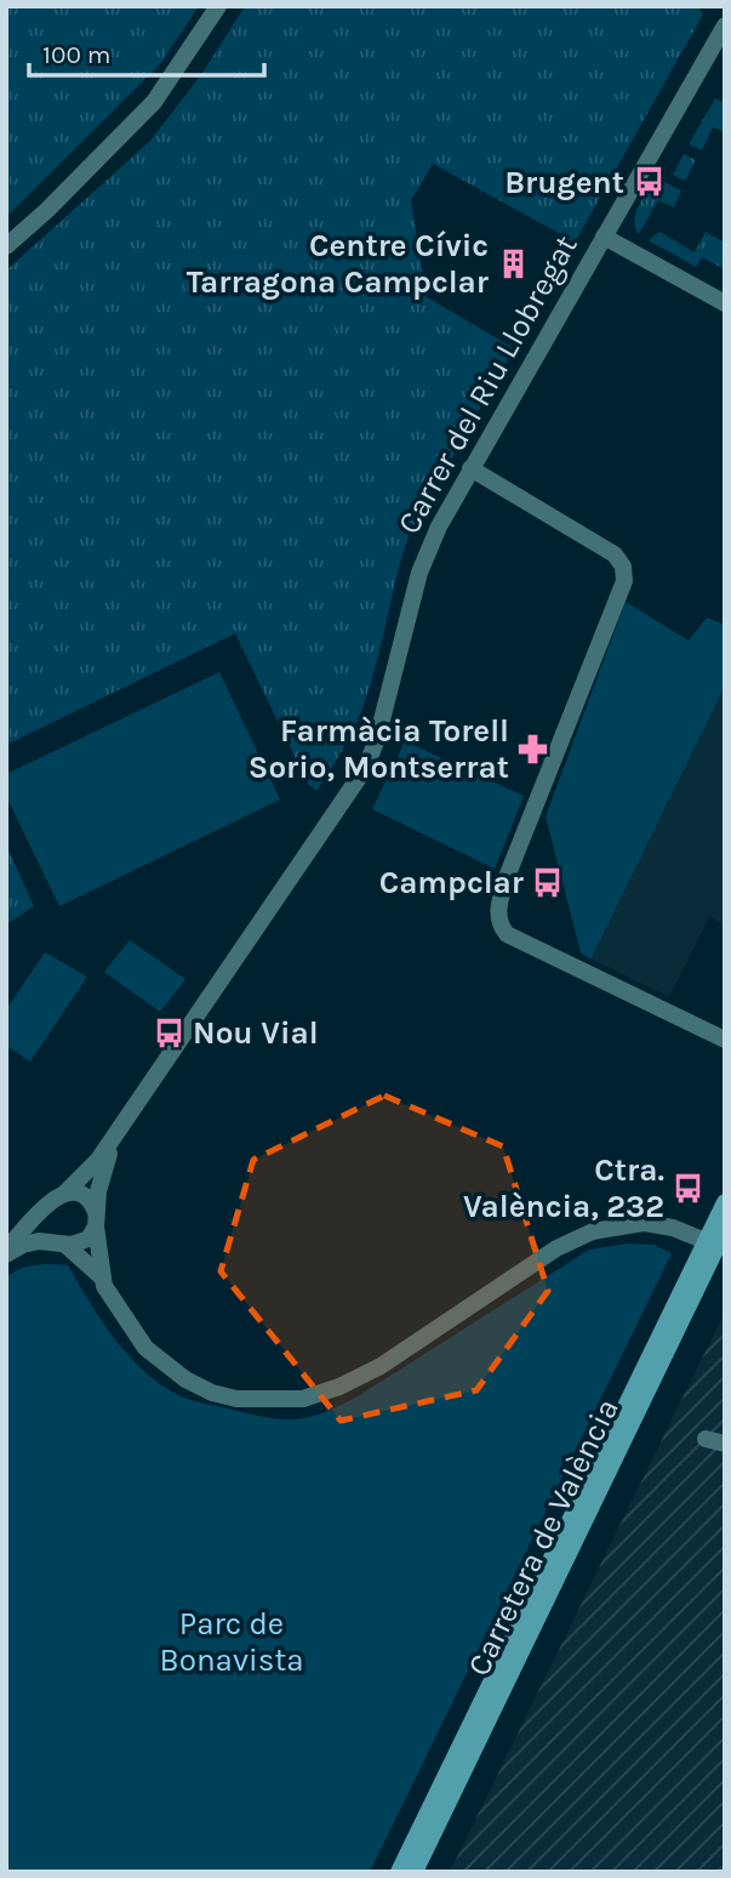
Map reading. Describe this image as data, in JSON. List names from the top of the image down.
{
  "streets": {
    "main road": ["Carretera de València"],
    "street": ["Carrer del Riu Llobregat"]
  },
  "parks": ["Parc de Bonavista"],
  "places": {
    "bus stop": [
      "Brugent",
      "Campclar",
      "Nou Vial",
      "Ctra. València, 232"
    ],
    "building": ["Centre Cívic Tarragona Campclar"],
    "pharmacy": ["Farmàcia Torell Sorio, Montserrat"]
  },
  "scale_bar": "100 m"
}
